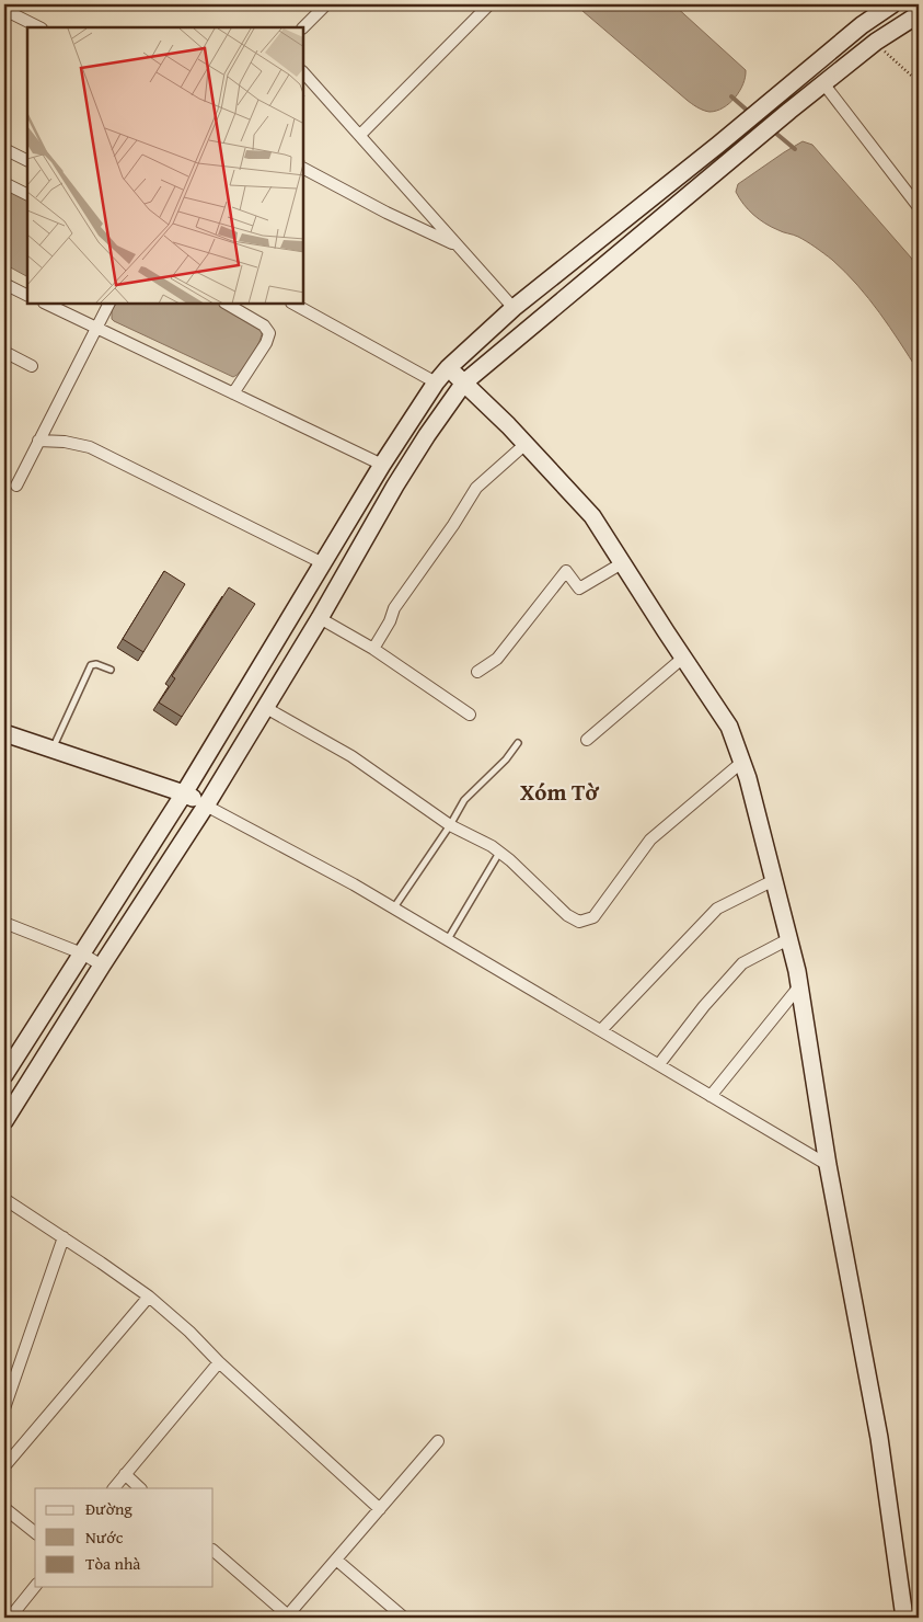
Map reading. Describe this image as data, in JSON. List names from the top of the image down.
{
  "districts": ["Xóm Tờ"],
  "legend": ["Đường", "Nước", "Tòa nhà"]
}
